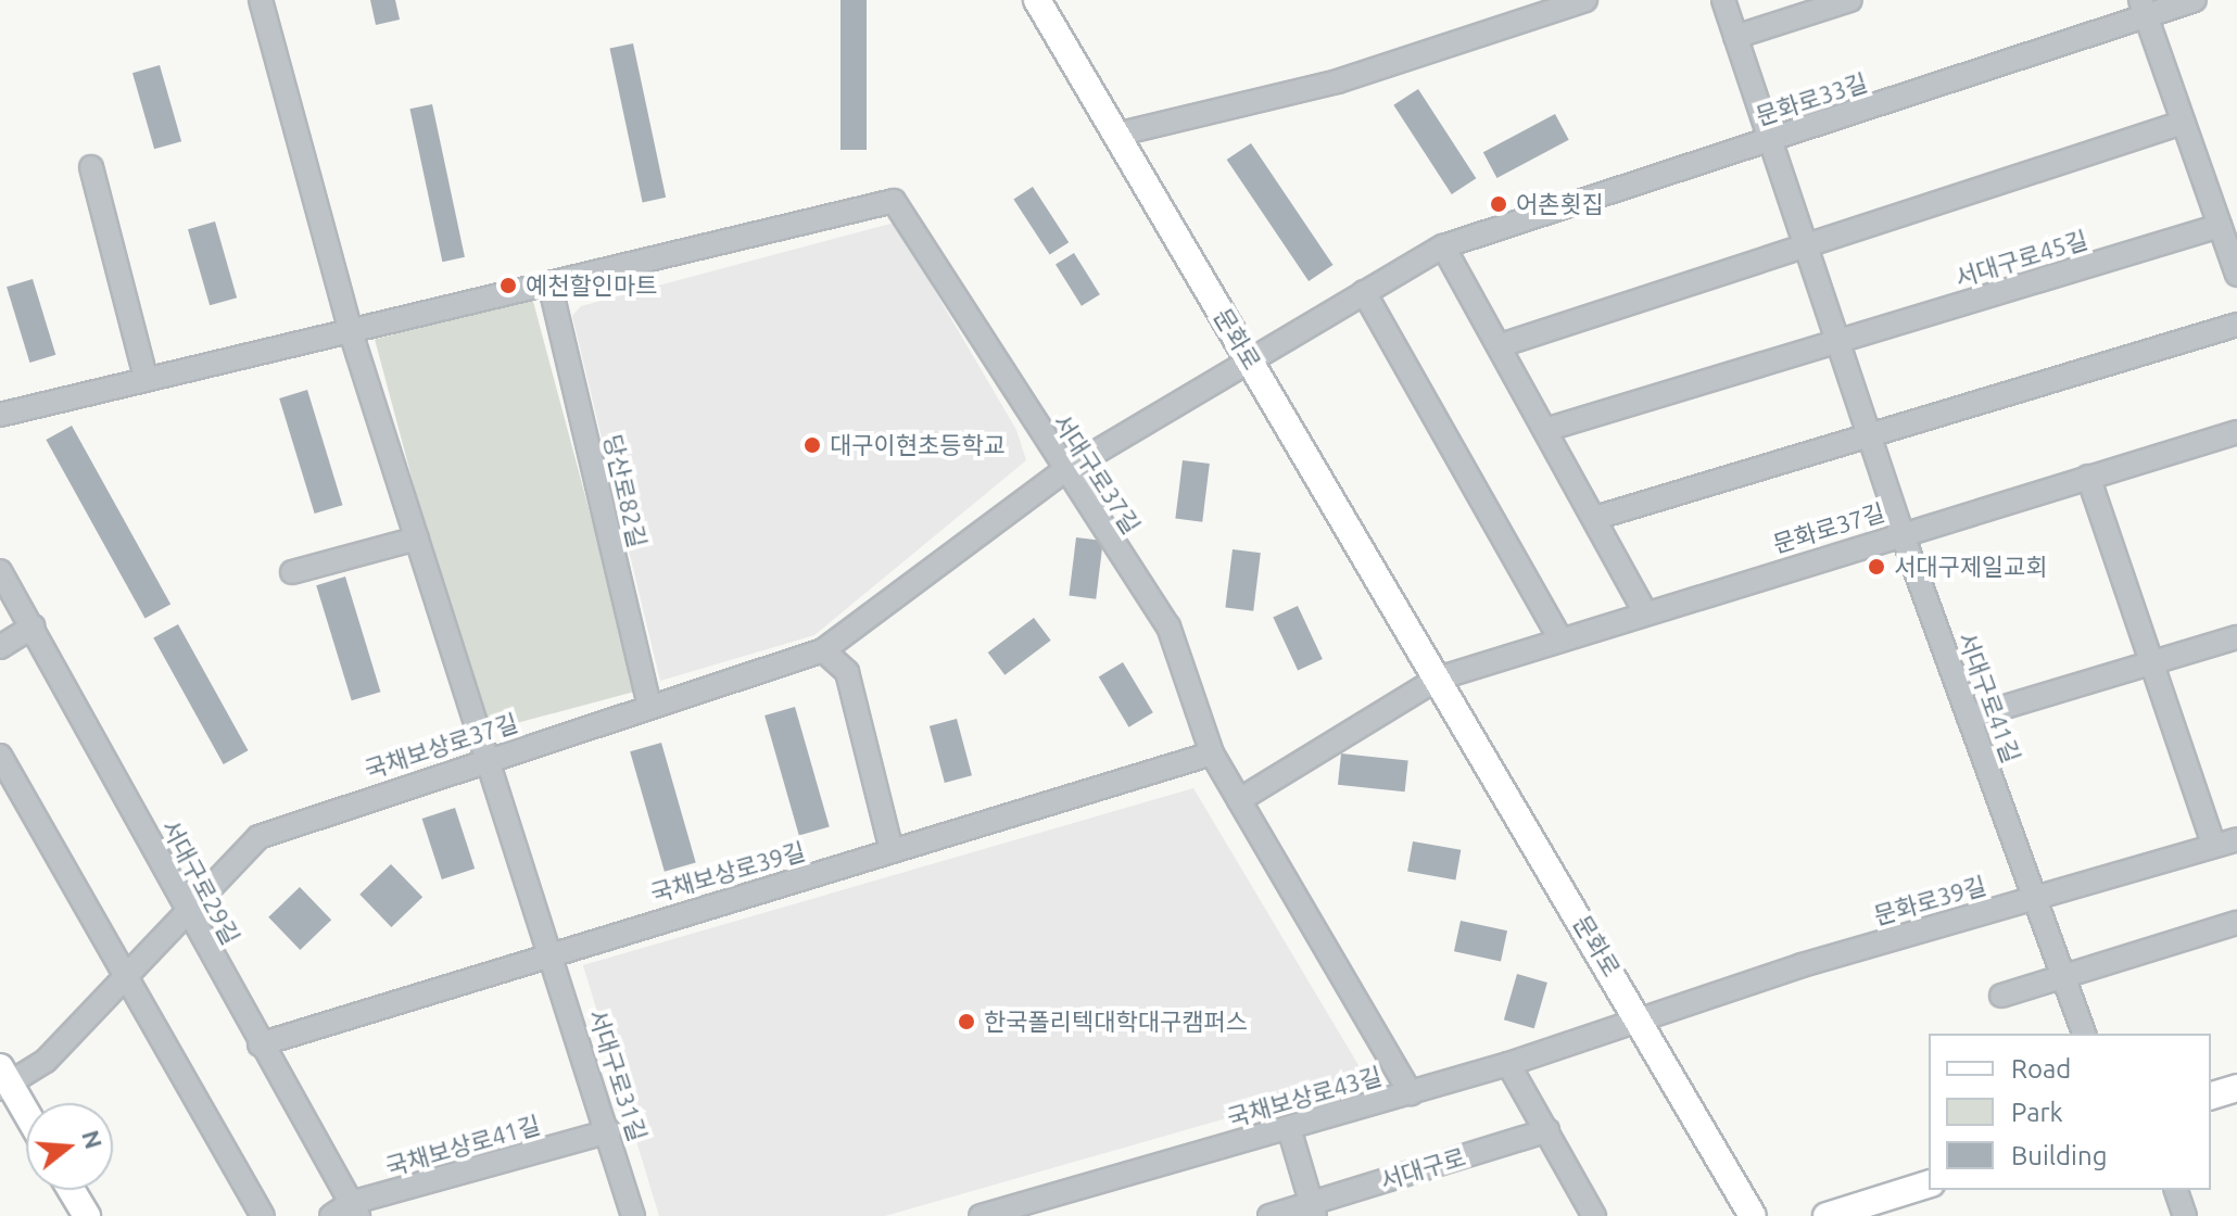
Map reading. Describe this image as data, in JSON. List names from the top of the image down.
{
  "streets": {
    "main road": ["문화로"],
    "street": [
      "문화로33길",
      "서대구로45길",
      "서대구로37길",
      "당산로82길",
      "문화로37길",
      "서대구로41길",
      "국채보상로37길",
      "국채보상로39길",
      "서대구로29길",
      "문화로39길",
      "서대구로31길",
      "국채보상로43길",
      "국채보상로41길",
      "서대구로"
    ]
  },
  "crossings": [
    ["문화로33길", "문화로"],
    ["문화로33길", "서대구로41길"],
    ["문화로33길", "국채보상로37길"],
    ["서대구로45길", "서대구로41길"],
    ["문화로", "문화로37길"],
    ["문화로", "국채보상로37길"],
    ["문화로", "문화로39길"],
    ["문화로", "국채보상로43길"],
    ["서대구로37길", "당산로82길"],
    ["서대구로37길", "국채보상로37길"],
    ["서대구로37길", "국채보상로39길"],
    ["서대구로37길", "국채보상로43길"],
    ["당산로82길", "국채보상로37길"],
    ["문화로37길", "서대구로41길"],
    ["서대구로41길", "문화로39길"],
    ["국채보상로37길", "서대구로29길"],
    ["국채보상로37길", "서대구로31길"],
    ["국채보상로39길", "서대구로29길"],
    ["국채보상로39길", "서대구로31길"],
    ["서대구로29길", "국채보상로41길"],
    ["문화로39길", "국채보상로43길"],
    ["서대구로31길", "국채보상로41길"]
  ],
  "places": [
    "어촌횟집",
    "예천할인마트",
    "대구이현초등학교",
    "서대구제일교회",
    "한국폴리텍대학대구캠퍼스"
  ],
  "legend": ["Road", "Park", "Building"],
  "north": "right"
}
